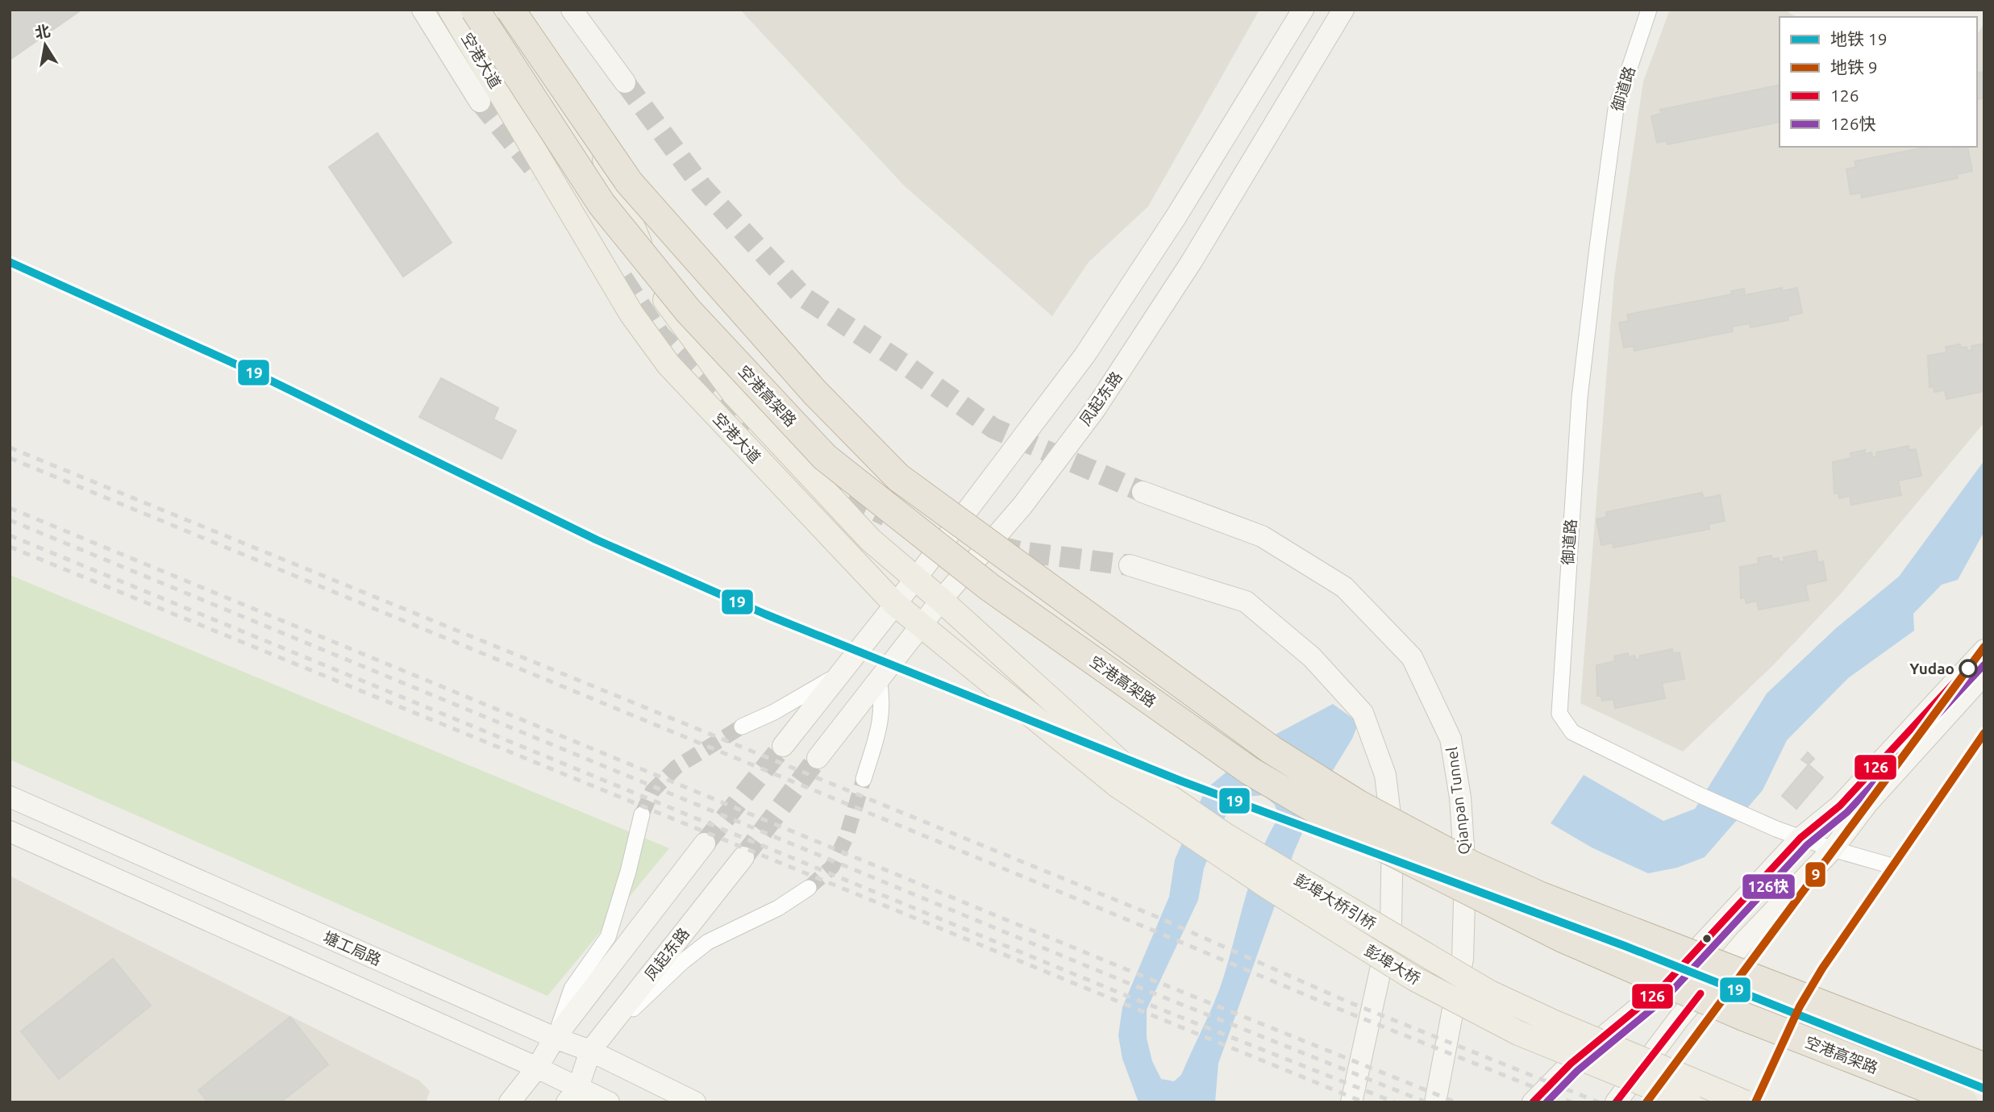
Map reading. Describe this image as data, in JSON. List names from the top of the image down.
{
  "streets": {
    "highway": ["空港高架路"],
    "main road": [
      "空港大道",
      "凤起东路",
      "Qianpan Tunnel",
      "彭埠大桥引桥",
      "塘工局路",
      "彭埠大桥"
    ],
    "street": ["御道路"]
  },
  "crossings": [
    ["空港大道", "凤起东路"],
    ["空港大道", "彭埠大桥引桥"],
    ["空港大道", "彭埠大桥"],
    ["凤起东路", "塘工局路"],
    ["彭埠大桥引桥", "彭埠大桥"]
  ],
  "places": ["Yudao"],
  "lines": [
    "metro line 19",
    "metro line 9",
    "transit line 126",
    "transit line 126快"
  ],
  "legend": [
    "地铁 19",
    "地铁 9",
    "126",
    "126快"
  ],
  "north": "top"
}
